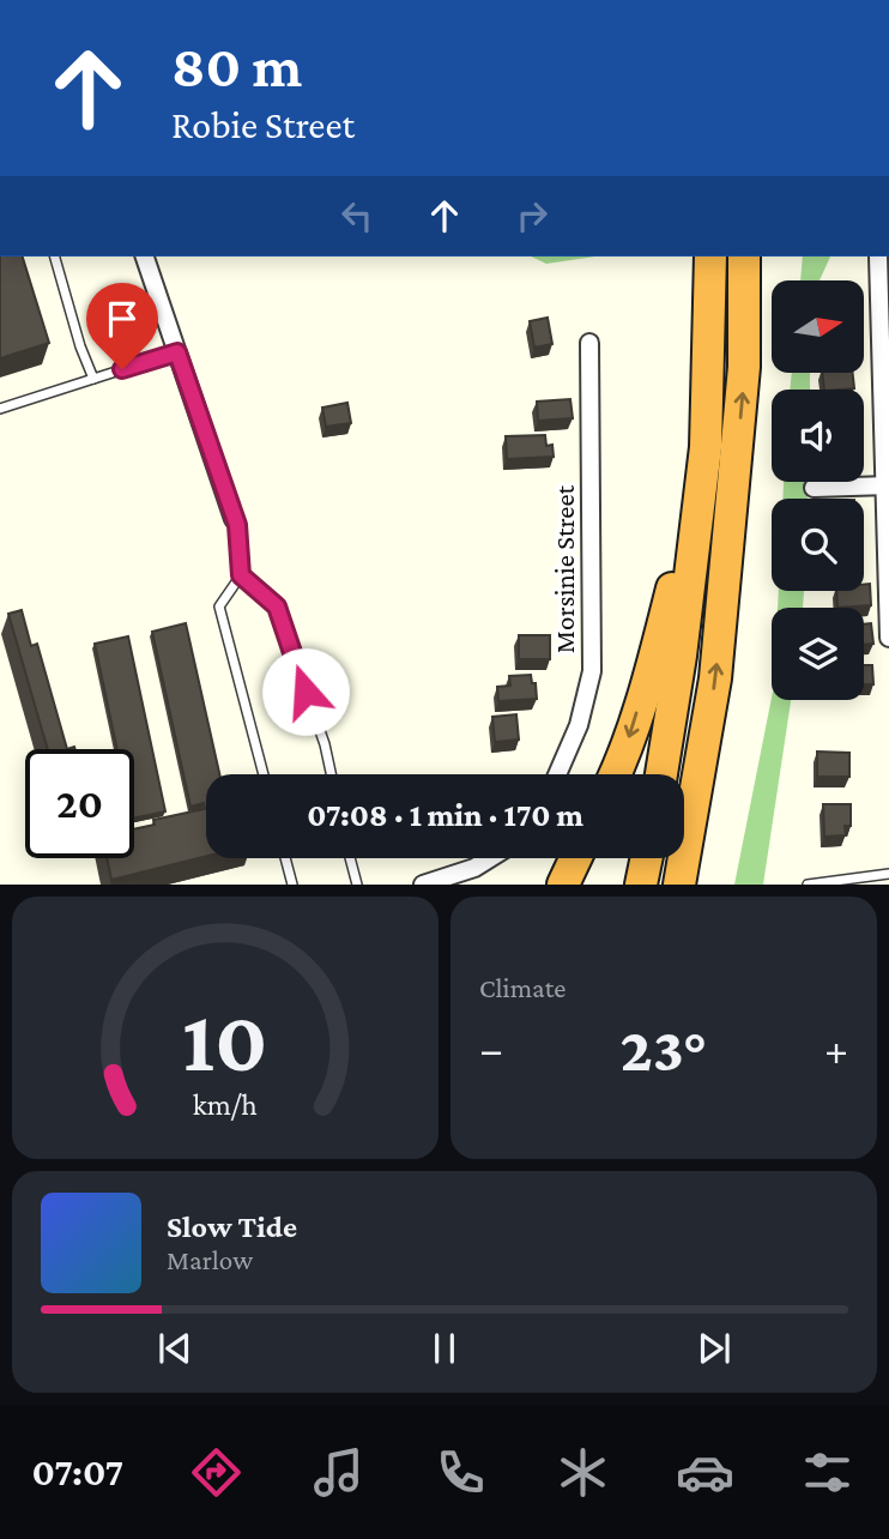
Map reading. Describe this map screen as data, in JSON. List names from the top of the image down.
{
  "streets": {
    "street": ["Morsinie Street"]
  },
  "north": "right",
  "page": {
    "turn": ["80 m", "Robie Street"],
    "limit": "20",
    "trip": "07:08 · 1 min · 170 m",
    "tile": "Climate",
    "heat": ["−", "23°", "+"],
    "song": ["Slow Tide", "Marlow"],
    "tabs": "07:07",
    "gauge": ["10", "km/h"]
  }
}
